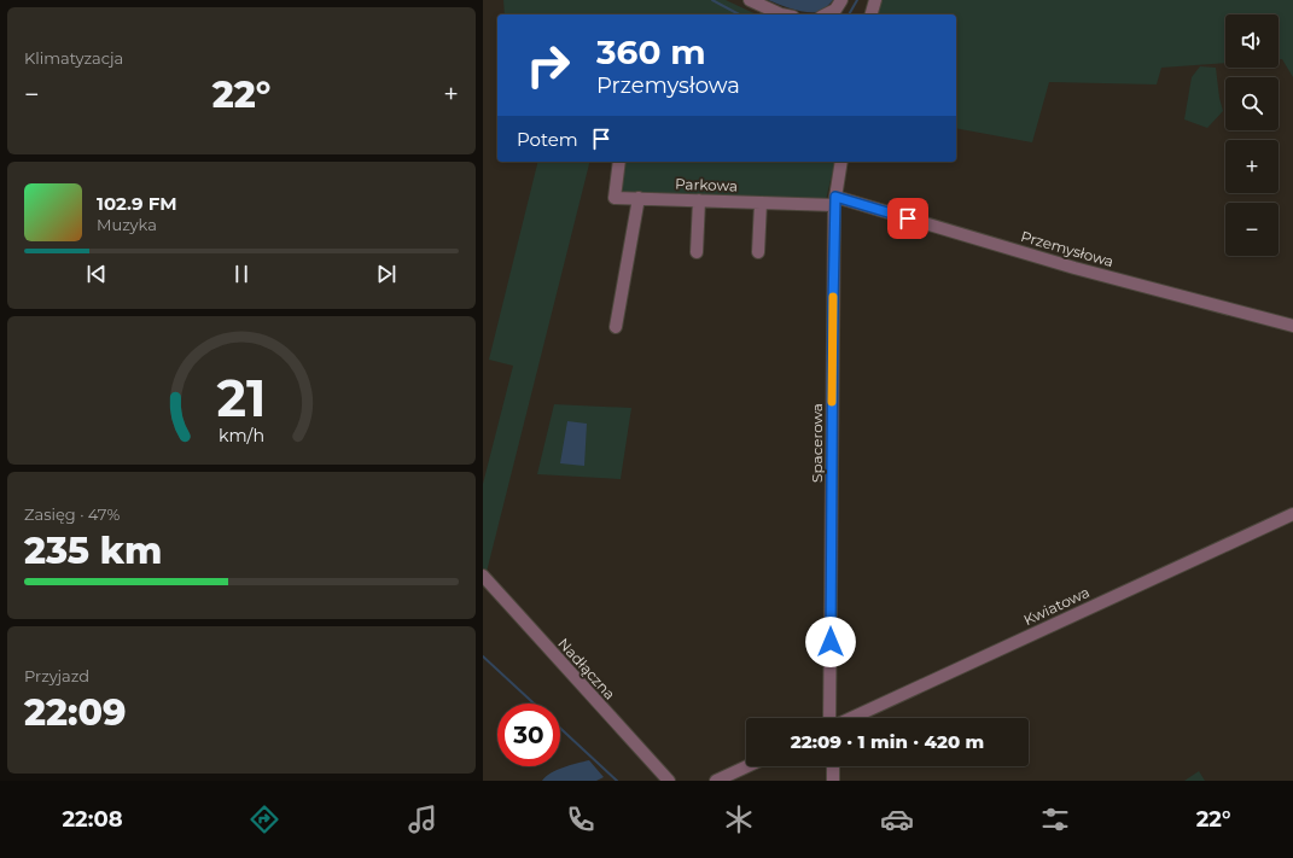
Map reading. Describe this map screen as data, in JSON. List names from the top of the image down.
{
  "streets": {
    "street": [
      "Parkowa",
      "Przemysłowa",
      "Spacerowa",
      "Kwiatowa",
      "Nadłączna"
    ]
  },
  "crossings": [
    ["Parkowa", "Przemysłowa"],
    ["Parkowa", "Spacerowa"],
    ["Przemysłowa", "Spacerowa"]
  ],
  "page": {
    "tile": [
      "Klimatyzacja",
      ["Zasięg · 47%", "235 km"],
      ["Przyjazd", "22:09"]
    ],
    "map_buttons": ["+", "−"],
    "turn": ["360 m", "Przemysłowa"],
    "heat": ["−", "22°", "+"],
    "then": "Potem",
    "song": ["102.9 FM", "Muzyka"],
    "limit": "30",
    "trip": "22:09 · 1 min · 420 m",
    "tabs": ["22:08", "22°"],
    "gauge": ["21", "km/h"]
  }
}
